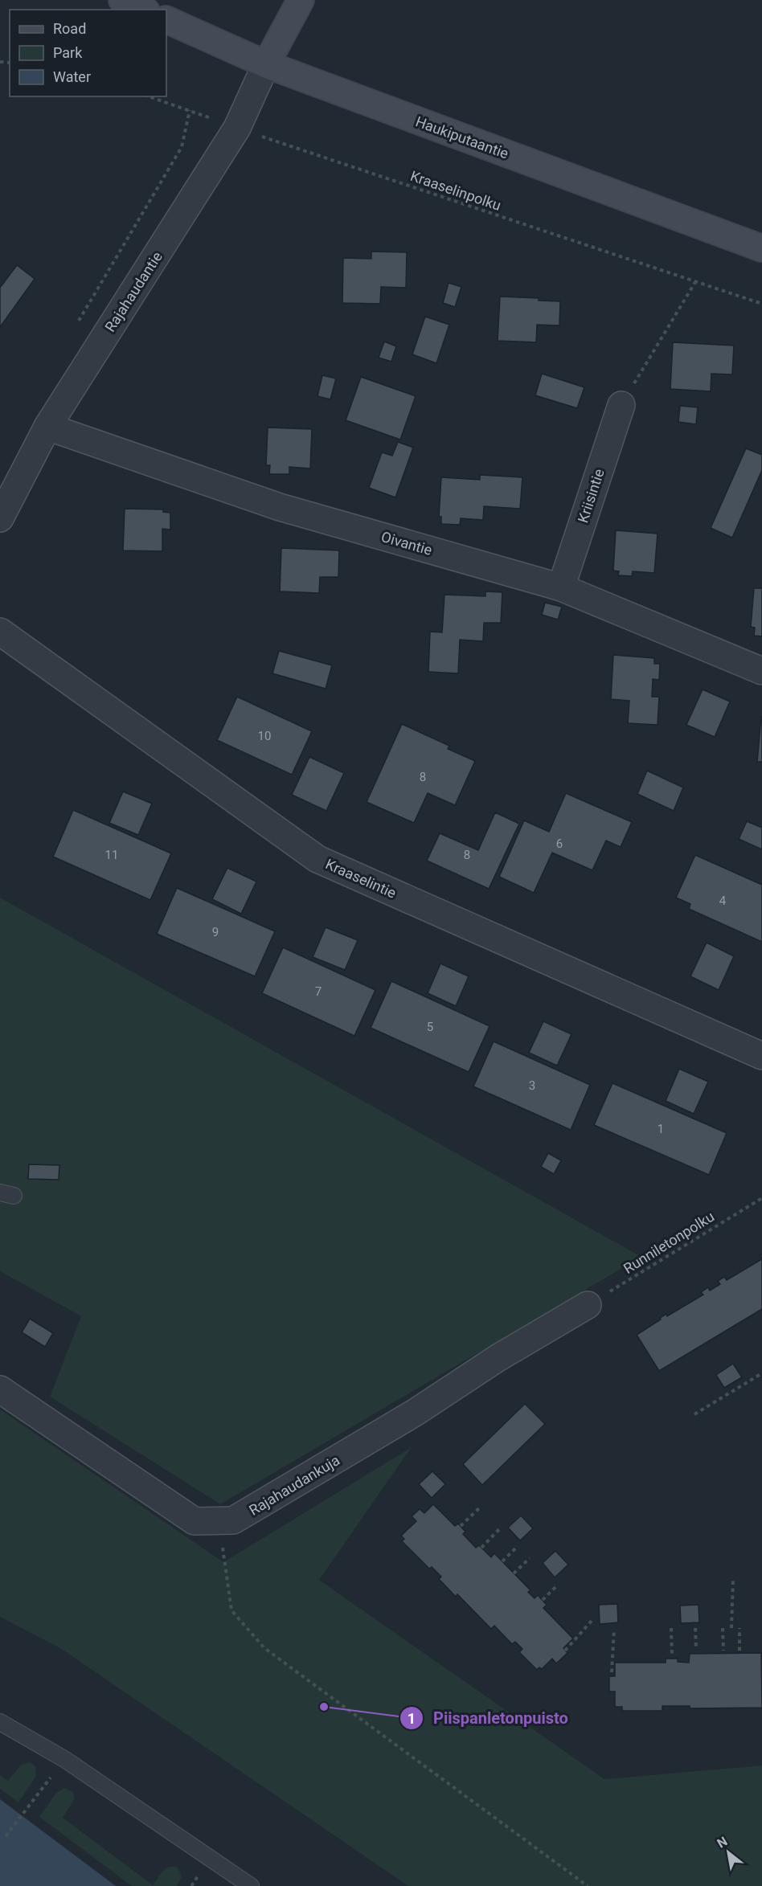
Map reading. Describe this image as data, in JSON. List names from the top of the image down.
{
  "streets": {
    "main road": ["Haukiputaantie"],
    "street": [
      "Rajahaudantie",
      "Kriisintie",
      "Oivantie",
      "Kraaselintie",
      "Rajahaudankuja"
    ],
    "path": ["Kraaselinpolku", "Runniletonpolku"]
  },
  "crossings": [
    ["Haukiputaantie", "Rajahaudantie"],
    ["Kraaselinpolku", "Rajahaudantie"],
    ["Rajahaudantie", "Oivantie"],
    ["Kriisintie", "Oivantie"],
    ["Runniletonpolku", "Rajahaudankuja"]
  ],
  "places": ["Piispanletonpuisto"],
  "house_numbers": [
    "10",
    "8",
    "6",
    "11",
    "8",
    "4",
    "9",
    "7",
    "5",
    "3",
    "1"
  ],
  "legend": ["Road", "Park", "Water"],
  "north": "top left"
}
